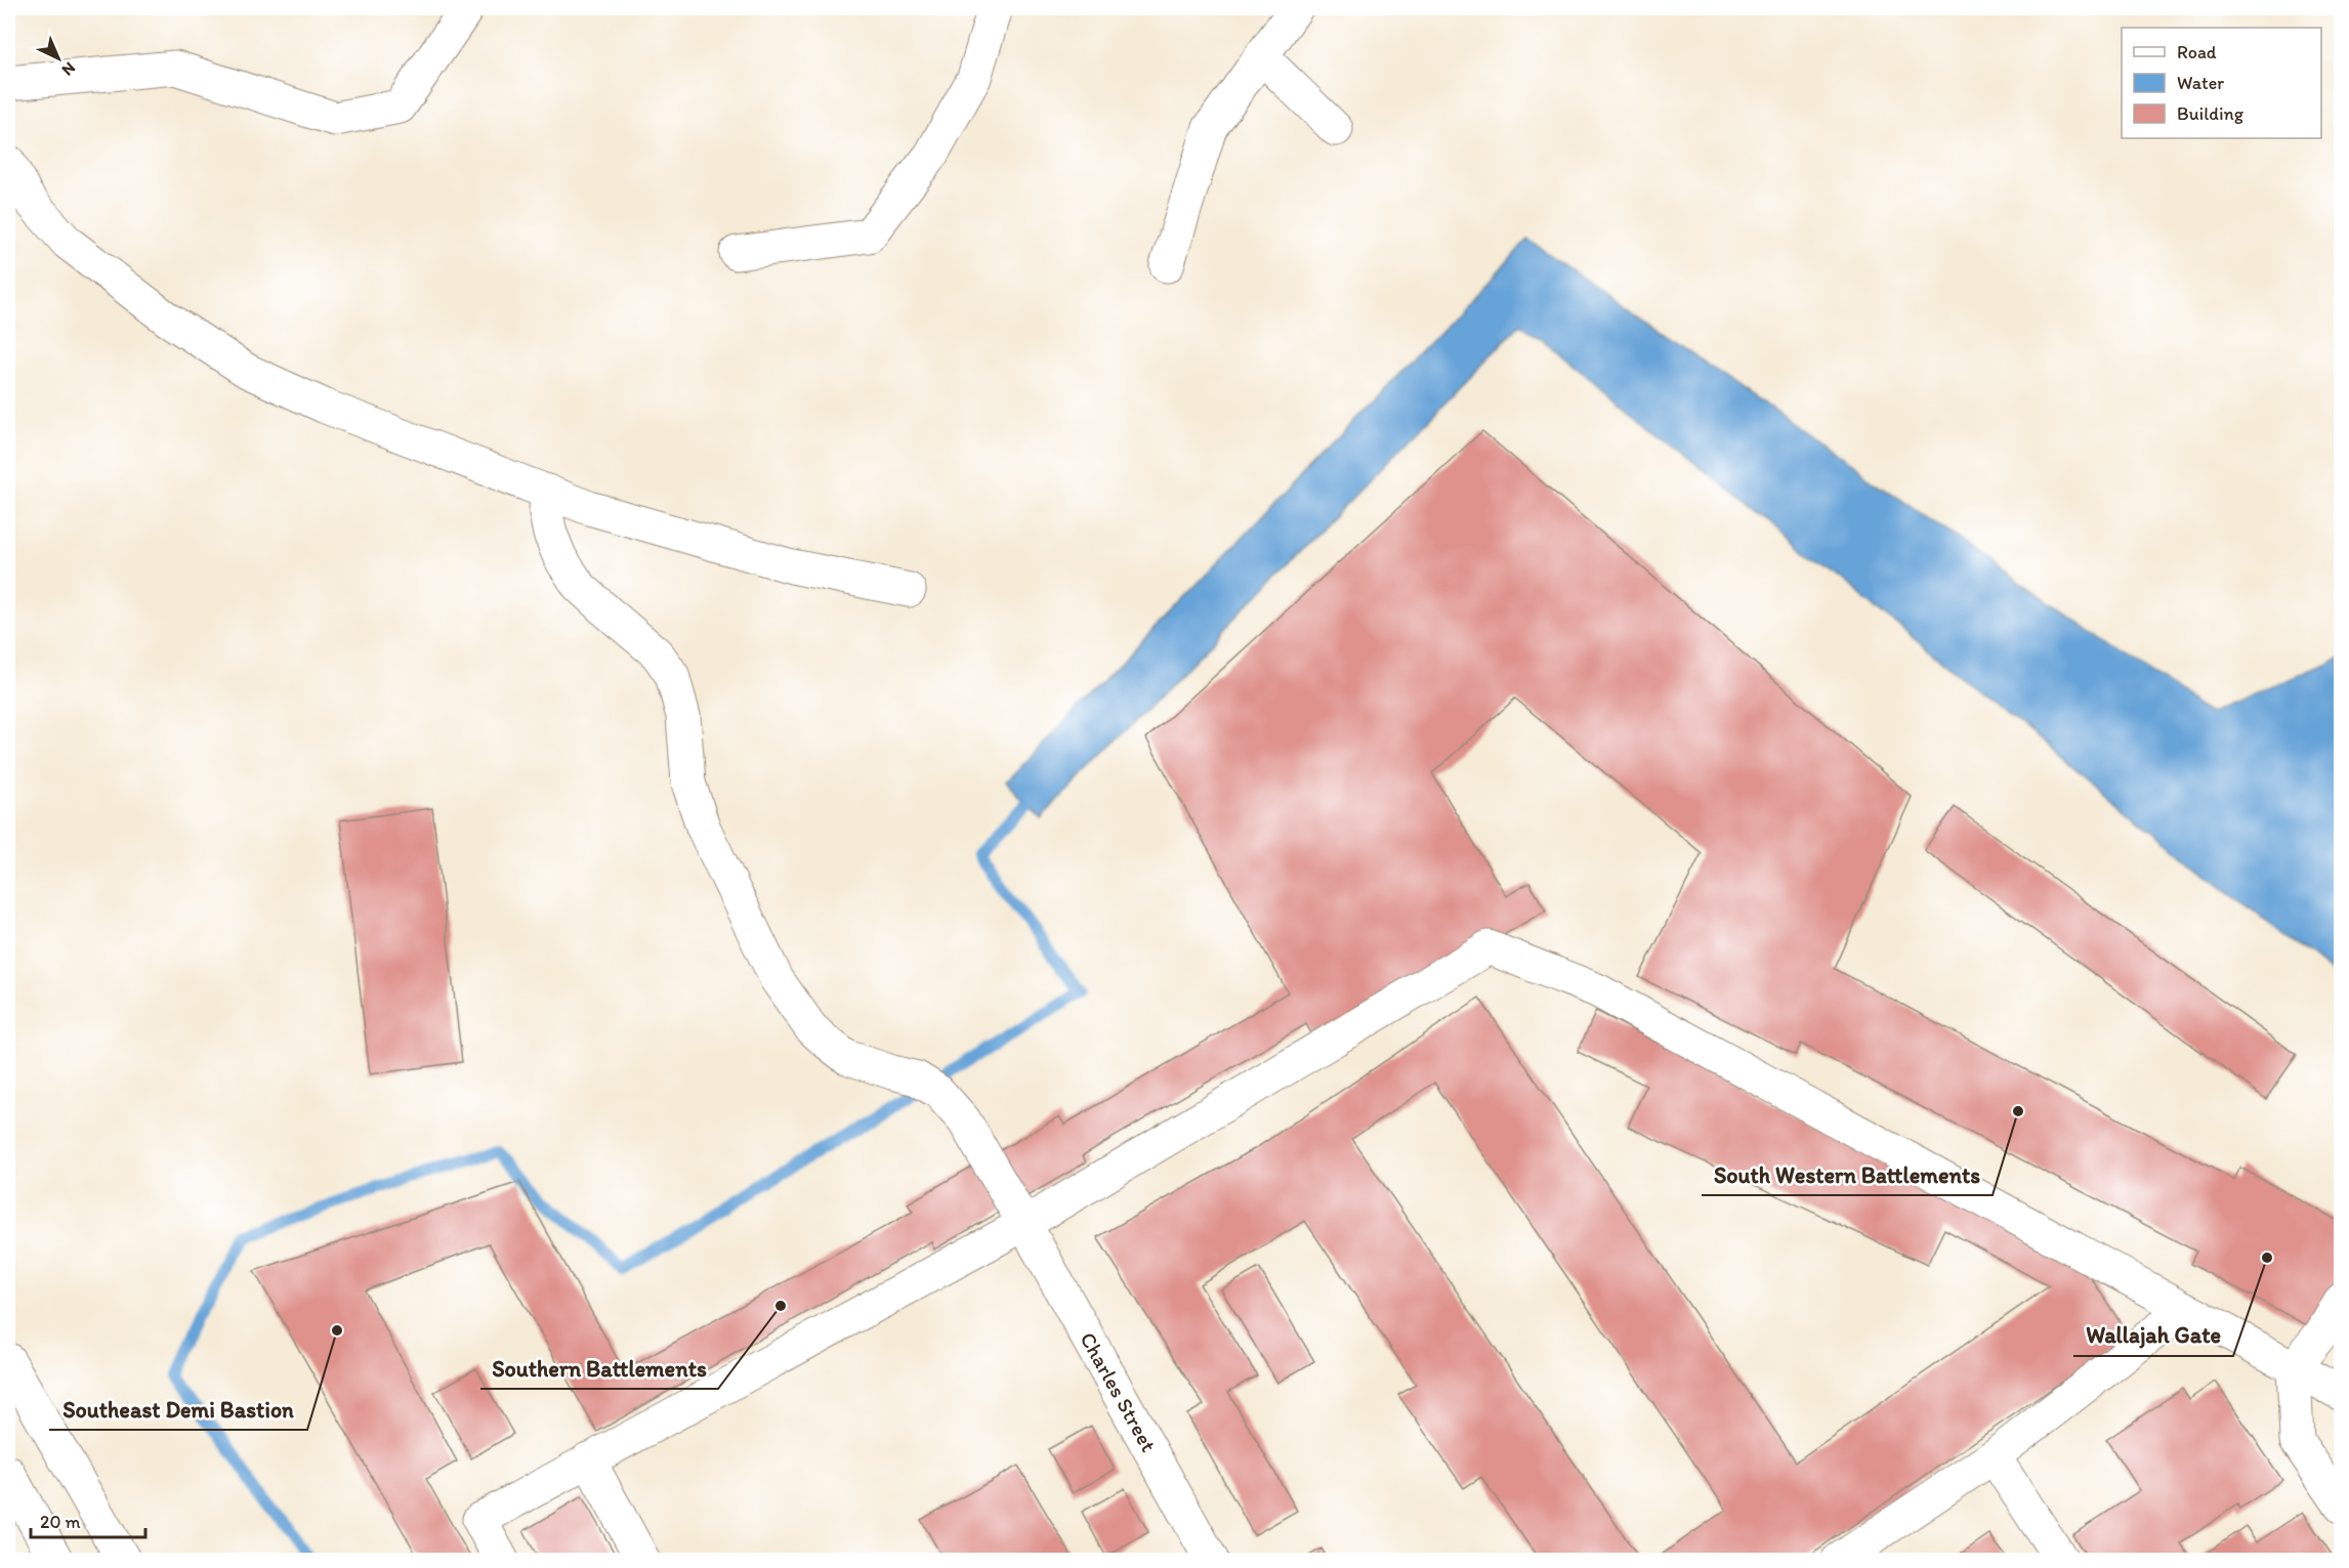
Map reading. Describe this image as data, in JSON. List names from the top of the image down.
{
  "streets": {
    "street": ["Charles Street"]
  },
  "places": [
    "South Western Battlements",
    "Wallajah Gate",
    "Southern Battlements",
    "Southeast Demi Bastion"
  ],
  "legend": ["Road", "Water", "Building"],
  "scale_bar": "20 m",
  "north": "bottom right"
}
